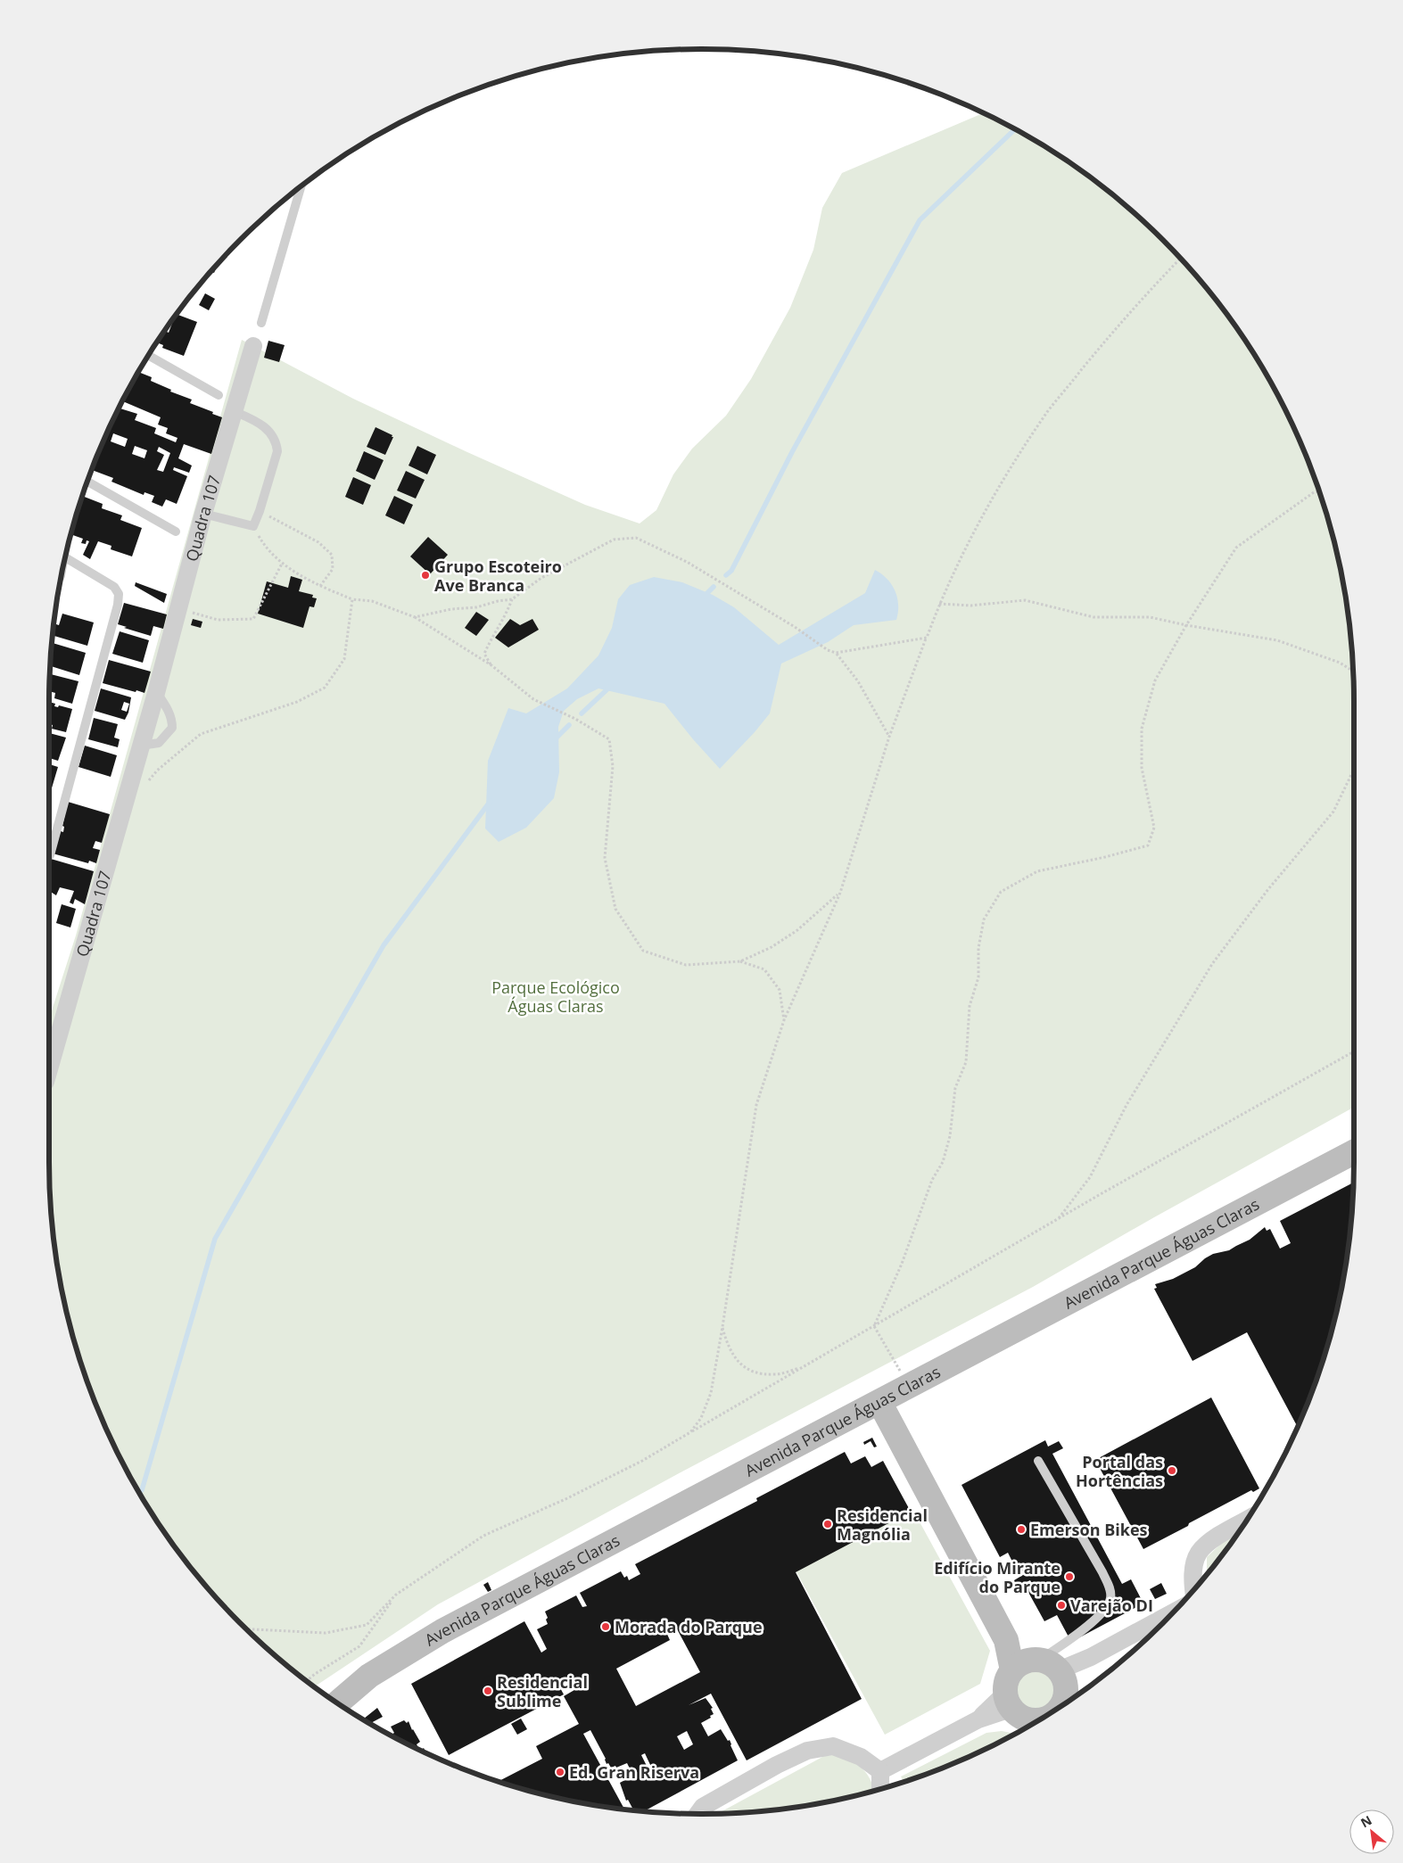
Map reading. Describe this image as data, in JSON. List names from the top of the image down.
{
  "streets": {
    "street": ["Quadra 107", "Avenida Parque Águas Claras"]
  },
  "parks": ["Parque Ecológico Águas Claras"],
  "places": [
    "Grupo Escoteiro Ave Branca",
    "Portal das Hortências",
    "Residencial Magnólia",
    "Emerson Bikes",
    "Edifício Mirante do Parque",
    "Varejão DI",
    "Morada do Parque",
    "Residencial Sublime",
    "Ed. Gran Riserva"
  ],
  "north": "top left"
}
